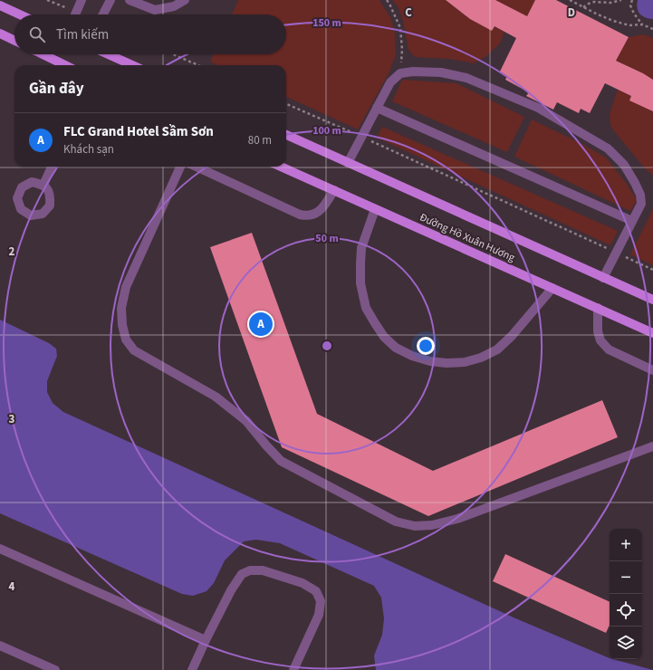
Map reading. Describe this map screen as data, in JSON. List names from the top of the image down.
{
  "streets": {
    "main road": ["Đường Hồ Xuân Hương"]
  },
  "page": {
    "search": "Tìm kiếm",
    "heading": "Gần đây",
    "list": [
      {
        "mark": "A",
        "name": "FLC Grand Hotel Sầm Sơn",
        "note": "Khách sạn",
        "value": "80 m"
      }
    ],
    "pins": "A",
    "map_buttons": ["+", "−"]
  },
  "grid": {
    "columns": ["C", "D"],
    "rows": ["2", "3", "4"]
  },
  "rings": ["150 m", "100 m", "50 m"]
}
